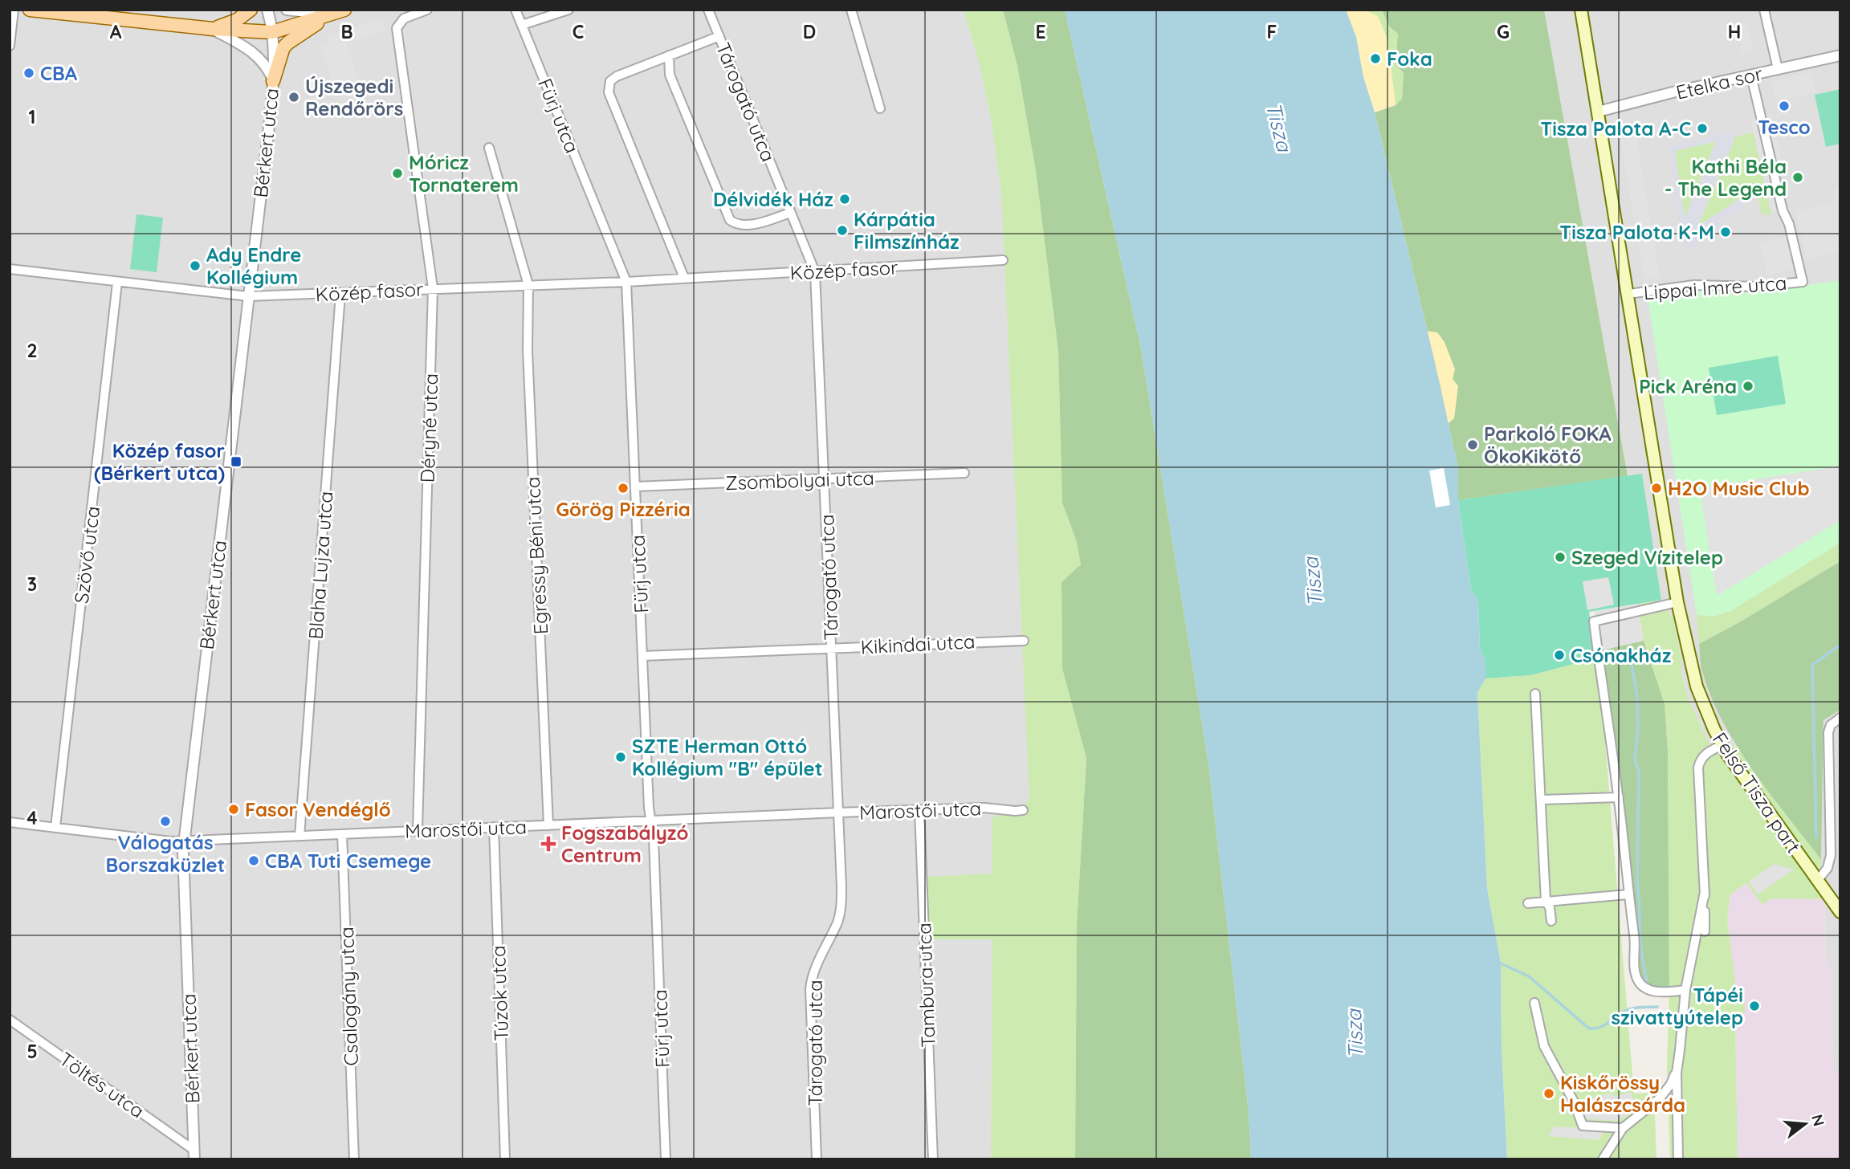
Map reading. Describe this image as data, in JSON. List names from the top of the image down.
{
  "streets": {
    "main road": ["Felső Tisza part"],
    "street": [
      "Etelka sor",
      "Tárogató utca",
      "Fürj utca",
      "Bérkert utca",
      "Közép fasor",
      "Lippai Imre utca",
      "Déryné utca",
      "Zsombolyai utca",
      "Szövő utca",
      "Egressy Béni utca",
      "Blaha Lujza utca",
      "Kikindai utca",
      "Marostői utca",
      "Tambura utca",
      "Túzok utca",
      "Csalogány utca",
      "Töltés utca"
    ]
  },
  "crossings": [
    ["Etelka sor", "Lippai Imre utca"],
    ["Etelka sor", "Felső Tisza part"],
    ["Tárogató utca", "Közép fasor"],
    ["Tárogató utca", "Zsombolyai utca"],
    ["Tárogató utca", "Kikindai utca"],
    ["Tárogató utca", "Marostői utca"],
    ["Fürj utca", "Közép fasor"],
    ["Fürj utca", "Zsombolyai utca"],
    ["Fürj utca", "Kikindai utca"],
    ["Fürj utca", "Marostői utca"],
    ["Bérkert utca", "Közép fasor"],
    ["Bérkert utca", "Marostői utca"],
    ["Bérkert utca", "Töltés utca"],
    ["Közép fasor", "Déryné utca"],
    ["Közép fasor", "Szövő utca"],
    ["Közép fasor", "Egressy Béni utca"],
    ["Közép fasor", "Blaha Lujza utca"],
    ["Lippai Imre utca", "Felső Tisza part"],
    ["Déryné utca", "Marostői utca"],
    ["Szövő utca", "Marostői utca"],
    ["Egressy Béni utca", "Marostői utca"],
    ["Blaha Lujza utca", "Marostői utca"],
    ["Marostői utca", "Tambura utca"],
    ["Marostői utca", "Túzok utca"],
    ["Marostői utca", "Csalogány utca"]
  ],
  "water": ["Tisza"],
  "places": {
    "other": [
      "Foka",
      "CBA",
      "Újszegedi Rendőrörs",
      "Tesco",
      "Tisza Palota A-C",
      "Móricz Tornaterem",
      "Kathi Béla - The Legend",
      "Délvidék Ház",
      "Kárpátia Filmszínház",
      "Tisza Palota K-M",
      "Ady Endre Kollégium",
      "Pick Aréna",
      "Parkoló FOKA ÖkoKikötő",
      "Görög Pizzéria",
      "H2O Music Club",
      "Szeged Vízitelep",
      "Csónakház",
      "SZTE Herman Ottó Kollégium \"B\" épület",
      "Fasor Vendéglő",
      "Válogatás Borszaküzlet",
      "CBA Tuti Csemege",
      "Tápéi szivattyútelep",
      "Kiskőrössy Halászcsárda"
    ],
    "transit": ["Közép fasor (Bérkert utca)"],
    "health": ["Fogszabályzó Centrum"]
  },
  "north": "right",
  "grid": {
    "columns": [
      "A",
      "B",
      "C",
      "D",
      "E",
      "F",
      "G",
      "H"
    ],
    "rows": [
      "1",
      "2",
      "3",
      "4",
      "5"
    ]
  }
}
